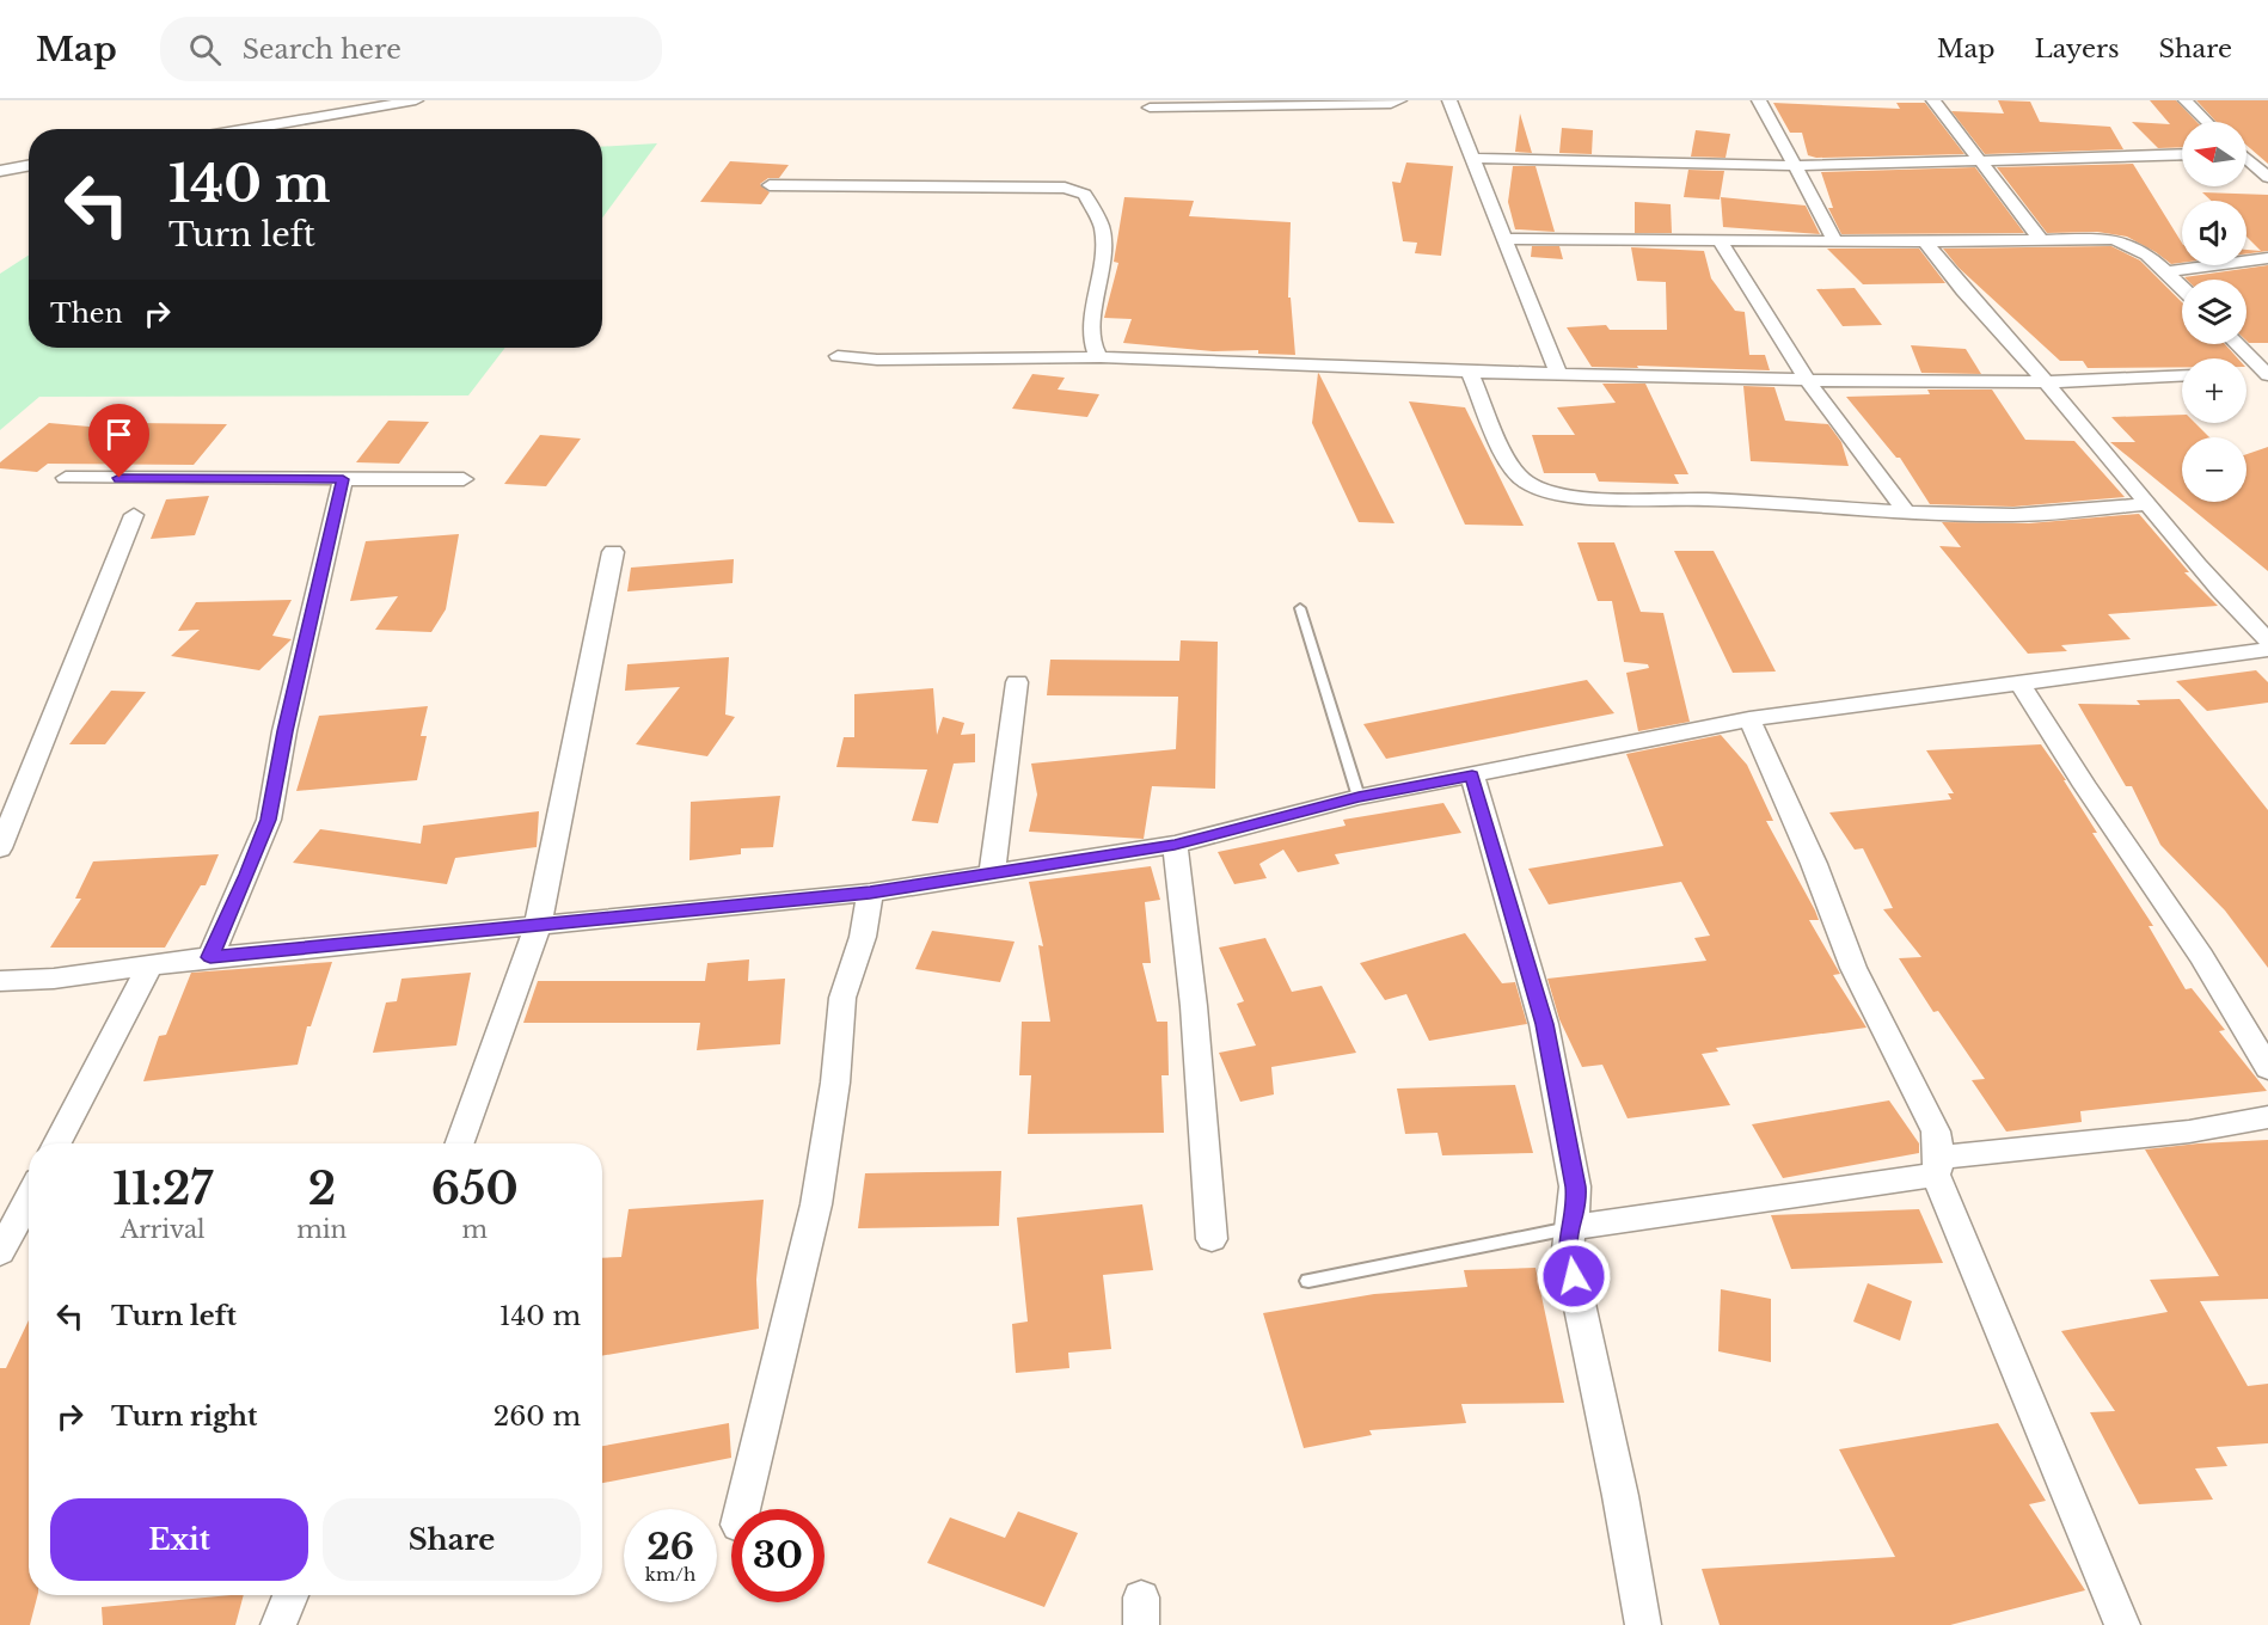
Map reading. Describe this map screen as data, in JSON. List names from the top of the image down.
{
  "north": "left",
  "page": {
    "header": "Map",
    "search": "Search here",
    "nav": ["Map", "Layers", "Share"],
    "map_buttons": ["+", "−"],
    "turn": ["140 m", "Turn left"],
    "then": "Then",
    "eta": [
      "11:27",
      "Arrival",
      "2",
      "min",
      "650",
      "m"
    ],
    "list": [
      {
        "name": "Turn left",
        "value": "140 m"
      },
      {
        "name": "Turn right",
        "value": "260 m"
      }
    ],
    "buttons": ["Exit", "Share"],
    "speed": "26 km/h",
    "limit": "30"
  }
}
